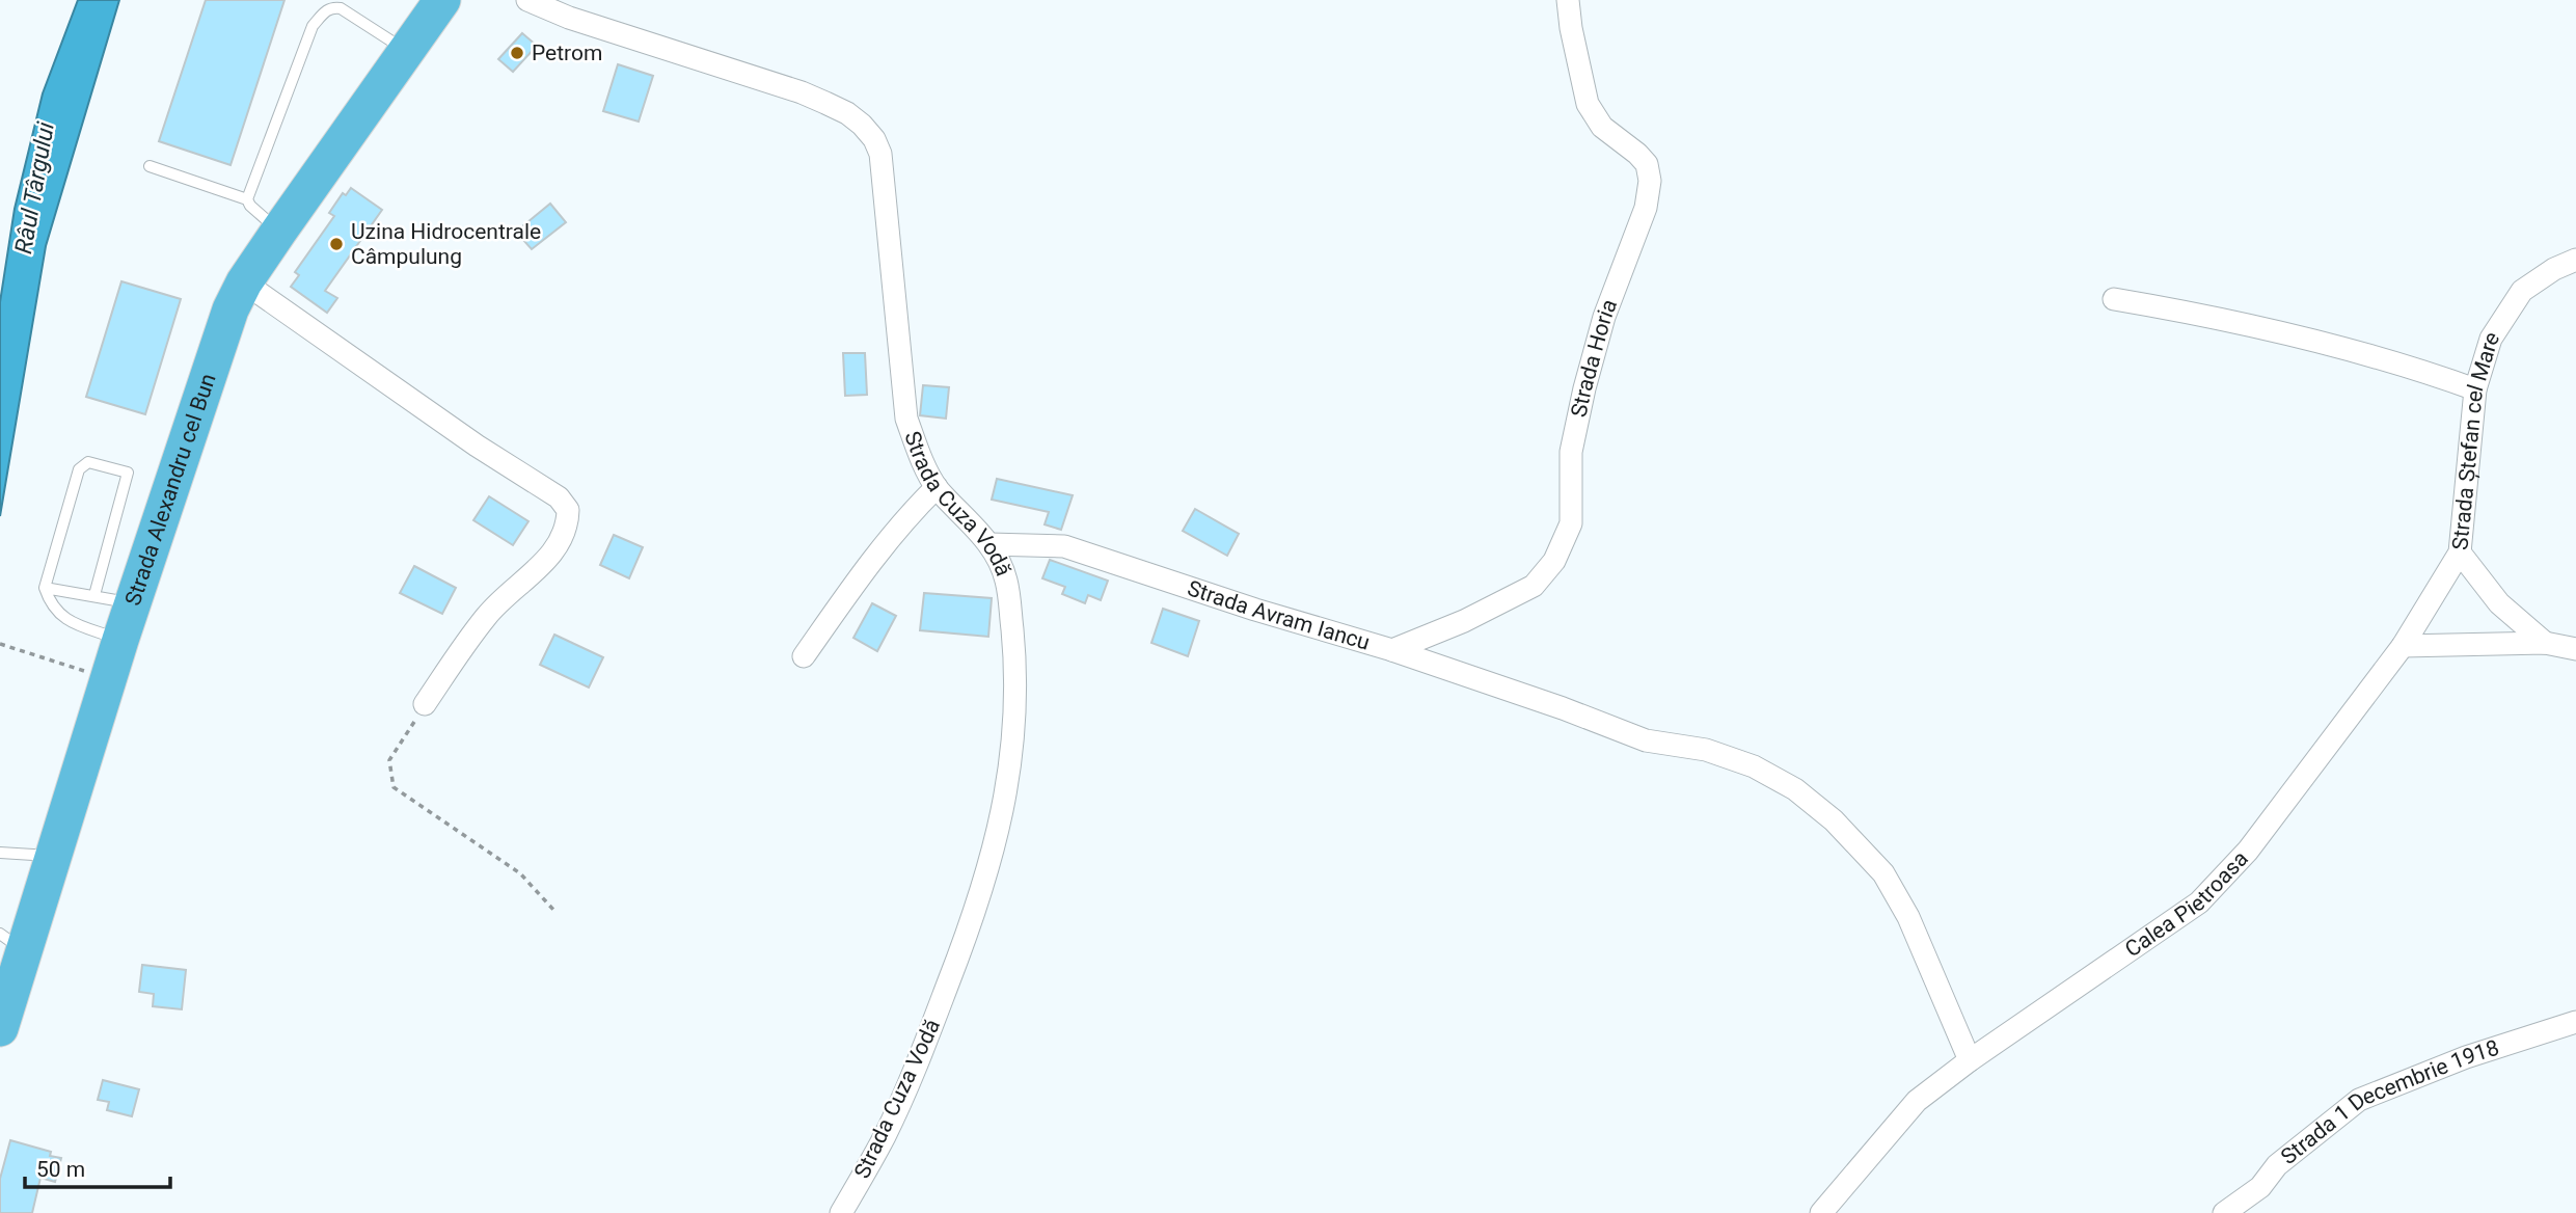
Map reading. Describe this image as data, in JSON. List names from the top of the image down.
{
  "streets": {
    "highway": ["Strada Alexandru cel Bun"],
    "street": [
      "Strada Horia",
      "Strada Ștefan cel Mare",
      "Strada Cuza Vodă",
      "Strada Avram Iancu",
      "Calea Pietroasa",
      "Strada 1 Decembrie 1918"
    ]
  },
  "crossings": [
    ["Strada Horia", "Strada Avram Iancu"],
    ["Strada Ștefan cel Mare", "Calea Pietroasa"],
    ["Strada Cuza Vodă", "Strada Avram Iancu"],
    ["Strada Avram Iancu", "Calea Pietroasa"]
  ],
  "water": ["Râul Târgului"],
  "places": ["Petrom", "Uzina Hidrocentrale Câmpulung"],
  "scale_bar": "50 m"
}
